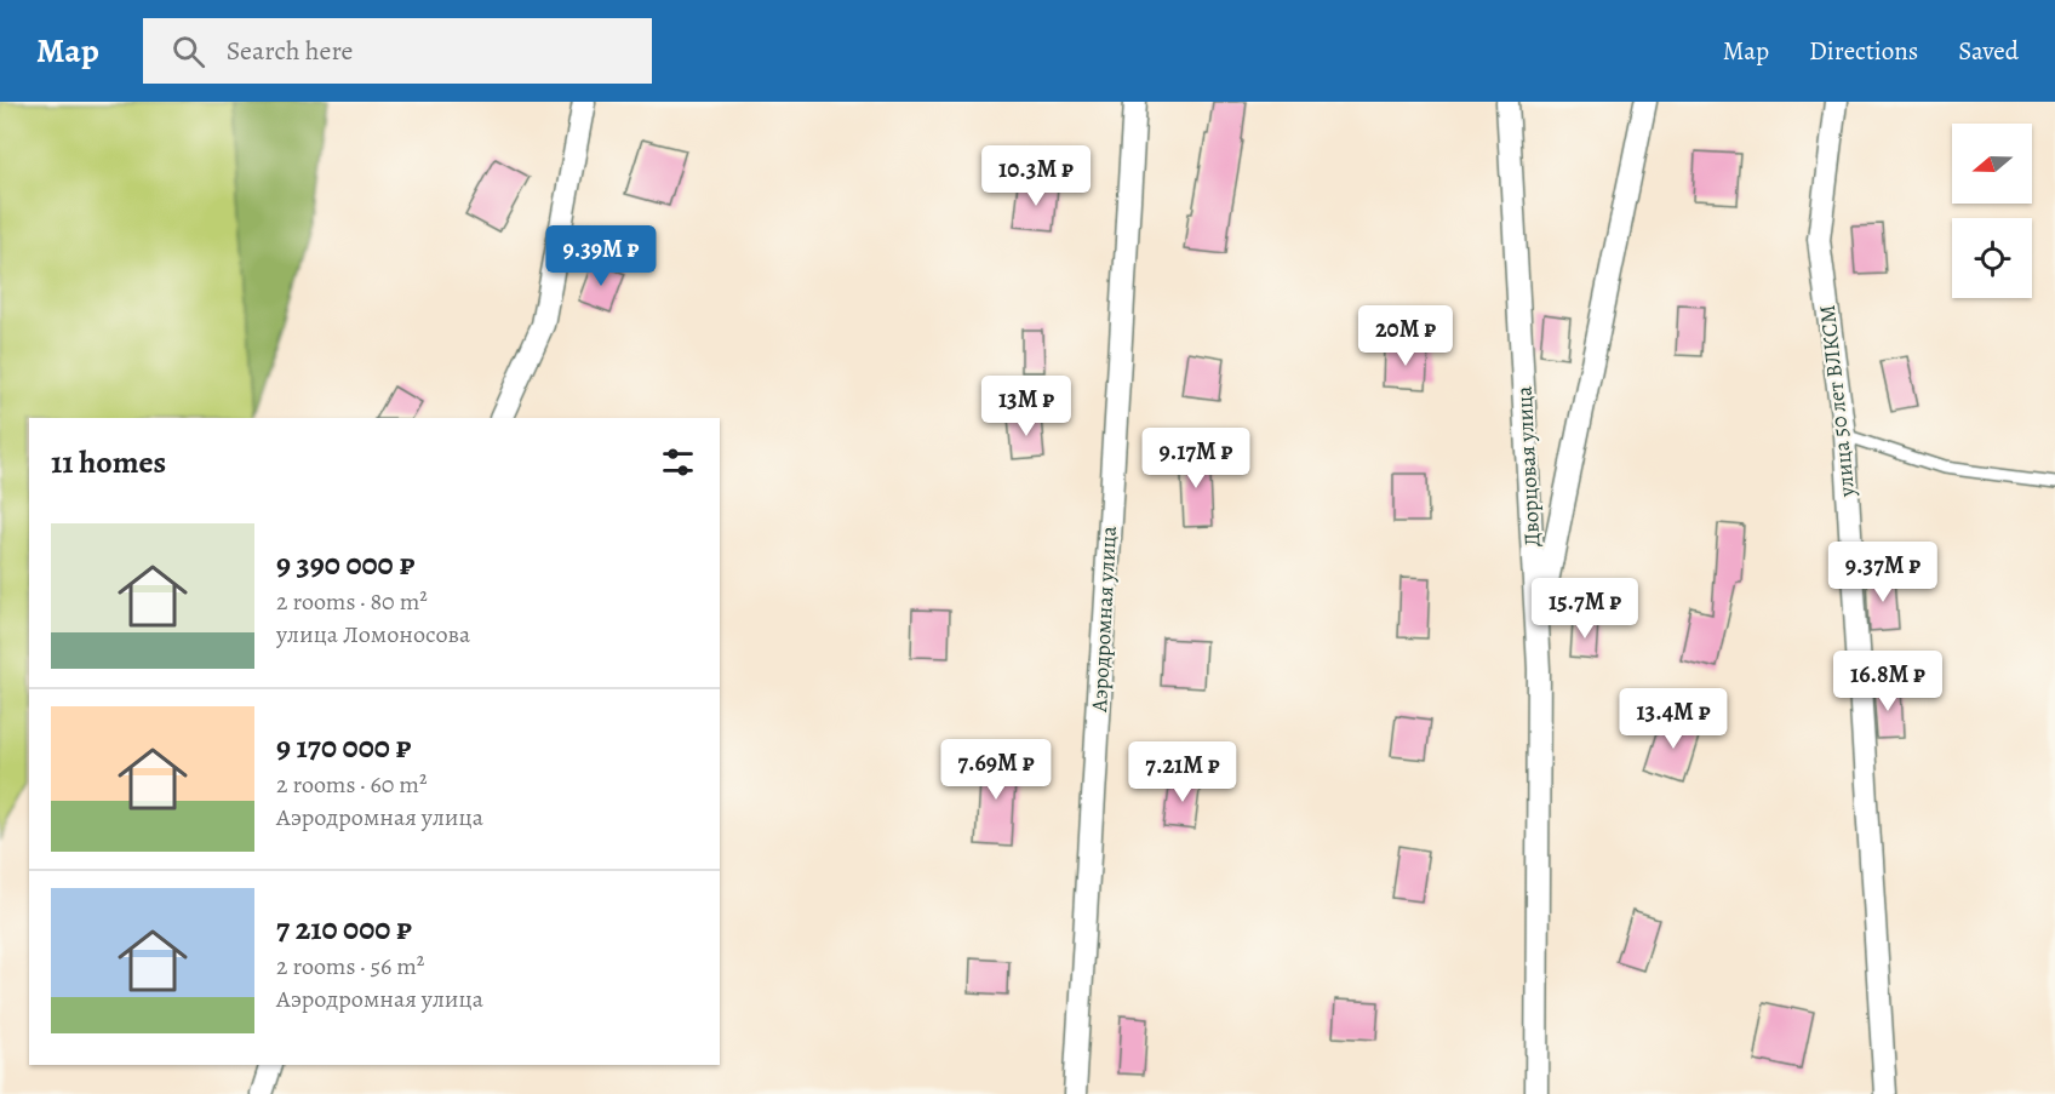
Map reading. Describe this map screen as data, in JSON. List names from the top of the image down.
{
  "streets": {
    "street": ["улица 50 лет ВЛКСМ", "Дворцовая улица", "Аэродромная улица"]
  },
  "north": "left",
  "page": {
    "header": "Map",
    "search": "Search here",
    "nav": ["Map", "Directions", "Saved"],
    "price": [
      "10.3M ₽",
      "9.39M ₽",
      "20M ₽",
      "13M ₽",
      "9.17M ₽",
      "9.37M ₽",
      "15.7M ₽",
      "16.8M ₽",
      "13.4M ₽",
      "7.69M ₽",
      "7.21M ₽"
    ],
    "heading": "11 homes",
    "list": [
      {
        "name": "9 390 000 ₽",
        "note": "2 rooms · 80 m² · улица Ломоносова"
      },
      {
        "name": "9 170 000 ₽",
        "note": "2 rooms · 60 m² · Аэродромная улица"
      },
      {
        "name": "7 210 000 ₽",
        "note": "2 rooms · 56 m² · Аэродромная улица"
      }
    ]
  }
}
